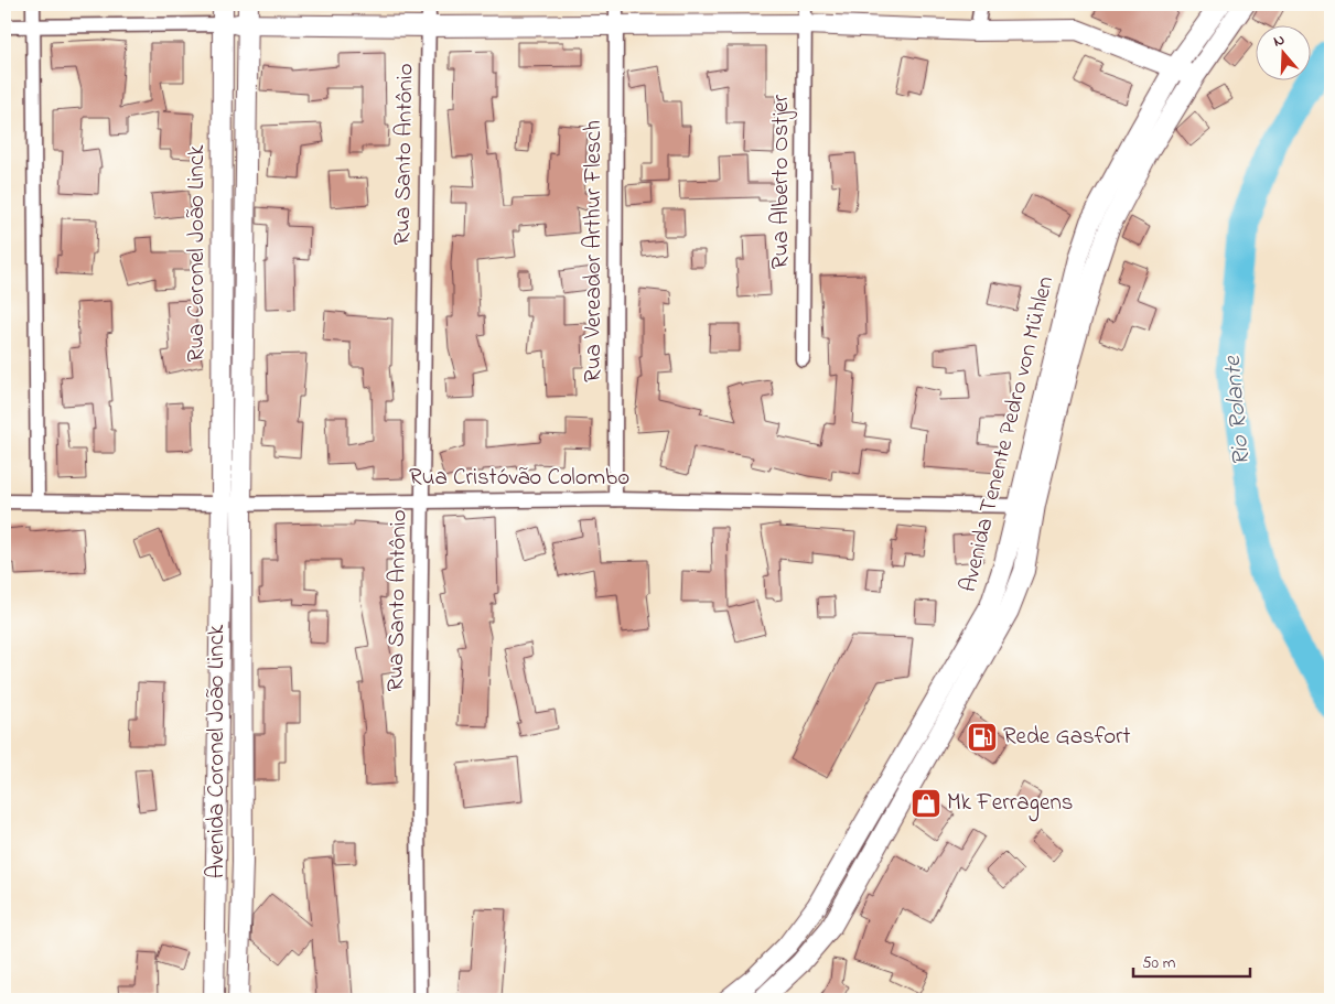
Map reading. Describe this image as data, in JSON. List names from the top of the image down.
{
  "streets": {
    "main road": ["Rua Coronel João Linck", "Avenida Tenente Pedro von Mühlen", "Avenida Coronel João Linck"],
    "street": [
      "Rua Santo Antônio",
      "Rua Alberto Ostjer",
      "Rua Vereador Arthur Flesch",
      "Rua Cristóvão Colombo"
    ]
  },
  "crossings": [
    ["Rua Santo Antônio", "Rua Cristóvão Colombo"],
    ["Rua Vereador Arthur Flesch", "Rua Cristóvão Colombo"],
    ["Rua Coronel João Linck", "Rua Cristóvão Colombo"],
    ["Rua Coronel João Linck", "Avenida Coronel João Linck"],
    ["Avenida Tenente Pedro von Mühlen", "Rua Cristóvão Colombo"],
    ["Rua Cristóvão Colombo", "Avenida Coronel João Linck"]
  ],
  "water": ["Rio Rolante"],
  "places": {
    "fuel station": ["Rede Gasfort"],
    "shop": ["Mk Ferragens"]
  },
  "scale_bar": "50 m",
  "north": "top"
}
